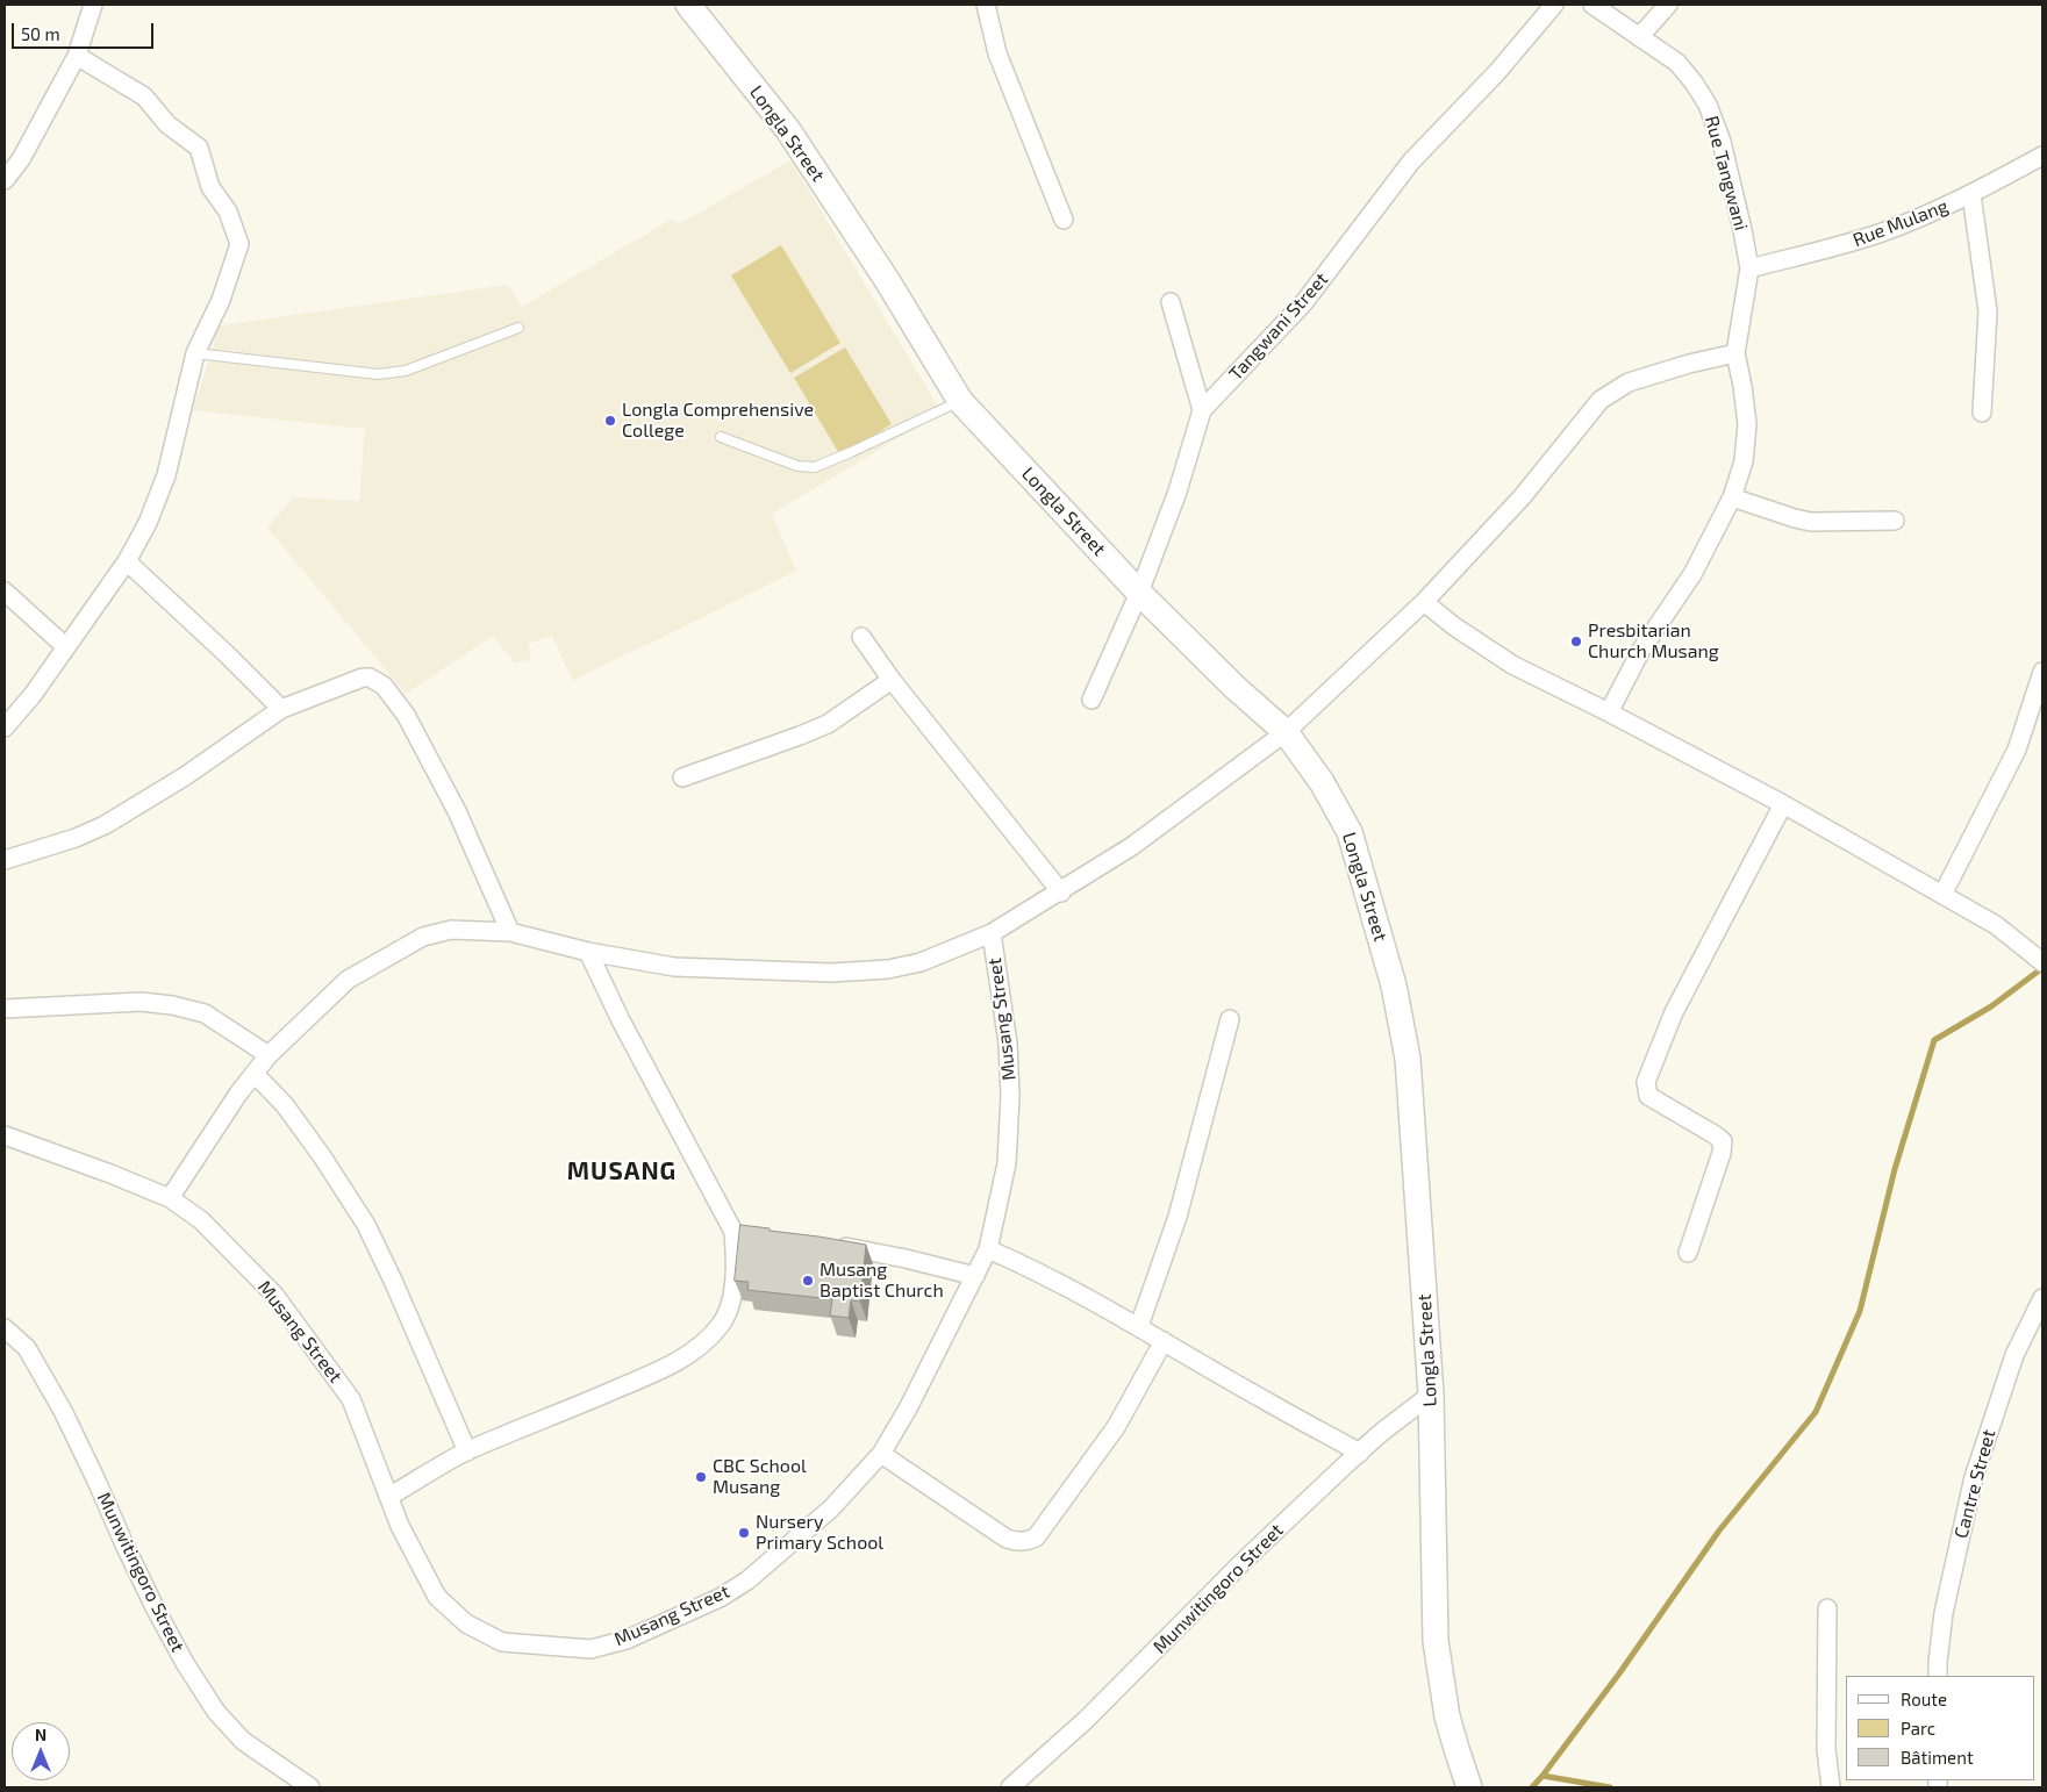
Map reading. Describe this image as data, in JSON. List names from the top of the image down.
{
  "streets": {
    "main road": ["Longla Street"],
    "street": [
      "Rue Tangwani",
      "Rue Mulang",
      "Tangwani Street",
      "Musang Street",
      "Cantre Street",
      "Munwitingoro Street"
    ]
  },
  "crossings": [
    ["Longla Street", "Tangwani Street"],
    ["Longla Street", "Munwitingoro Street"],
    ["Rue Tangwani", "Rue Mulang"]
  ],
  "districts": ["MUSANG"],
  "places": [
    "Longla Comprehensive College",
    "Presbitarian Church Musang",
    "Musang Baptist Church",
    "CBC School Musang",
    "Nursery Primary School"
  ],
  "legend": ["Route", "Parc", "Bâtiment"],
  "scale_bar": "50 m",
  "north": "top"
}
